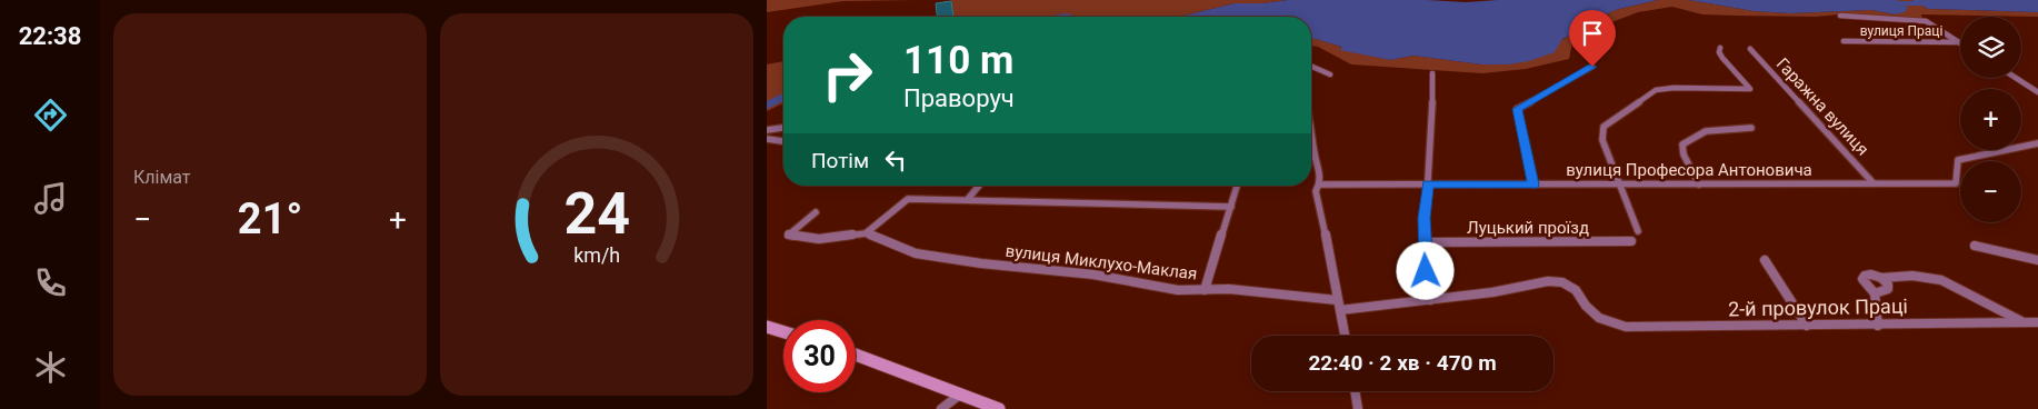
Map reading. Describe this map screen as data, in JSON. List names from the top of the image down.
{
  "streets": {
    "street": [
      "вулиця Праці",
      "Гаражна вулиця",
      "вулиця Професора Антоновича",
      "Луцький проїзд",
      "вулиця Миклухо-Маклая",
      "2-й провулок Праці"
    ]
  },
  "crossings": [
    ["Гаражна вулиця", "вулиця Професора Антоновича"]
  ],
  "page": {
    "tabs": "22:38",
    "tile": "Клімат",
    "map_buttons": ["+", "−"],
    "turn": ["110 m", "Праворуч"],
    "then": "Потім",
    "heat": ["−", "21°", "+"],
    "limit": "30",
    "trip": "22:40 · 2 хв · 470 m",
    "gauge": ["24", "km/h"]
  }
}
